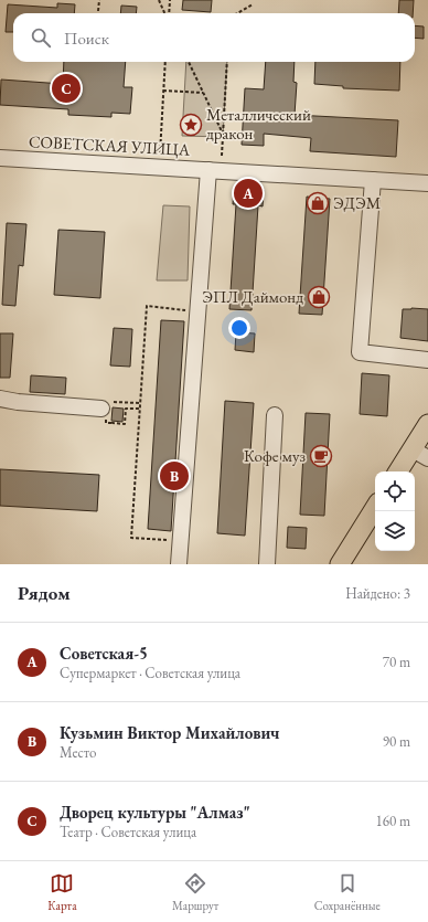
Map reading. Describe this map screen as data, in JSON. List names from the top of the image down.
{
  "streets": {
    "street": ["СОВЕТСКАЯ УЛИЦА"]
  },
  "places": {
    "place": ["Металлический дракон"],
    "shop": ["ЭДЭМ", "ЭПЛ Даймонд"],
    "cafe": ["Кофе муз"]
  },
  "page": {
    "search": "Поиск",
    "pins": ["C", "A", "B"],
    "heading": ["Рядом", "Найдено: 3"],
    "list": [
      {
        "mark": "A",
        "name": "Советская-5",
        "note": "Супермаркет · Советская улица",
        "value": "70 m"
      },
      {
        "mark": "B",
        "name": "Кузьмин Виктор Михайлович",
        "note": "Место",
        "value": "90 m"
      },
      {
        "mark": "C",
        "name": "Дворец культуры \"Алмаз\"",
        "note": "Театр · Советская улица",
        "value": "160 m"
      }
    ],
    "nav": ["Карта", "Маршрут", "Сохранённые"]
  }
}
